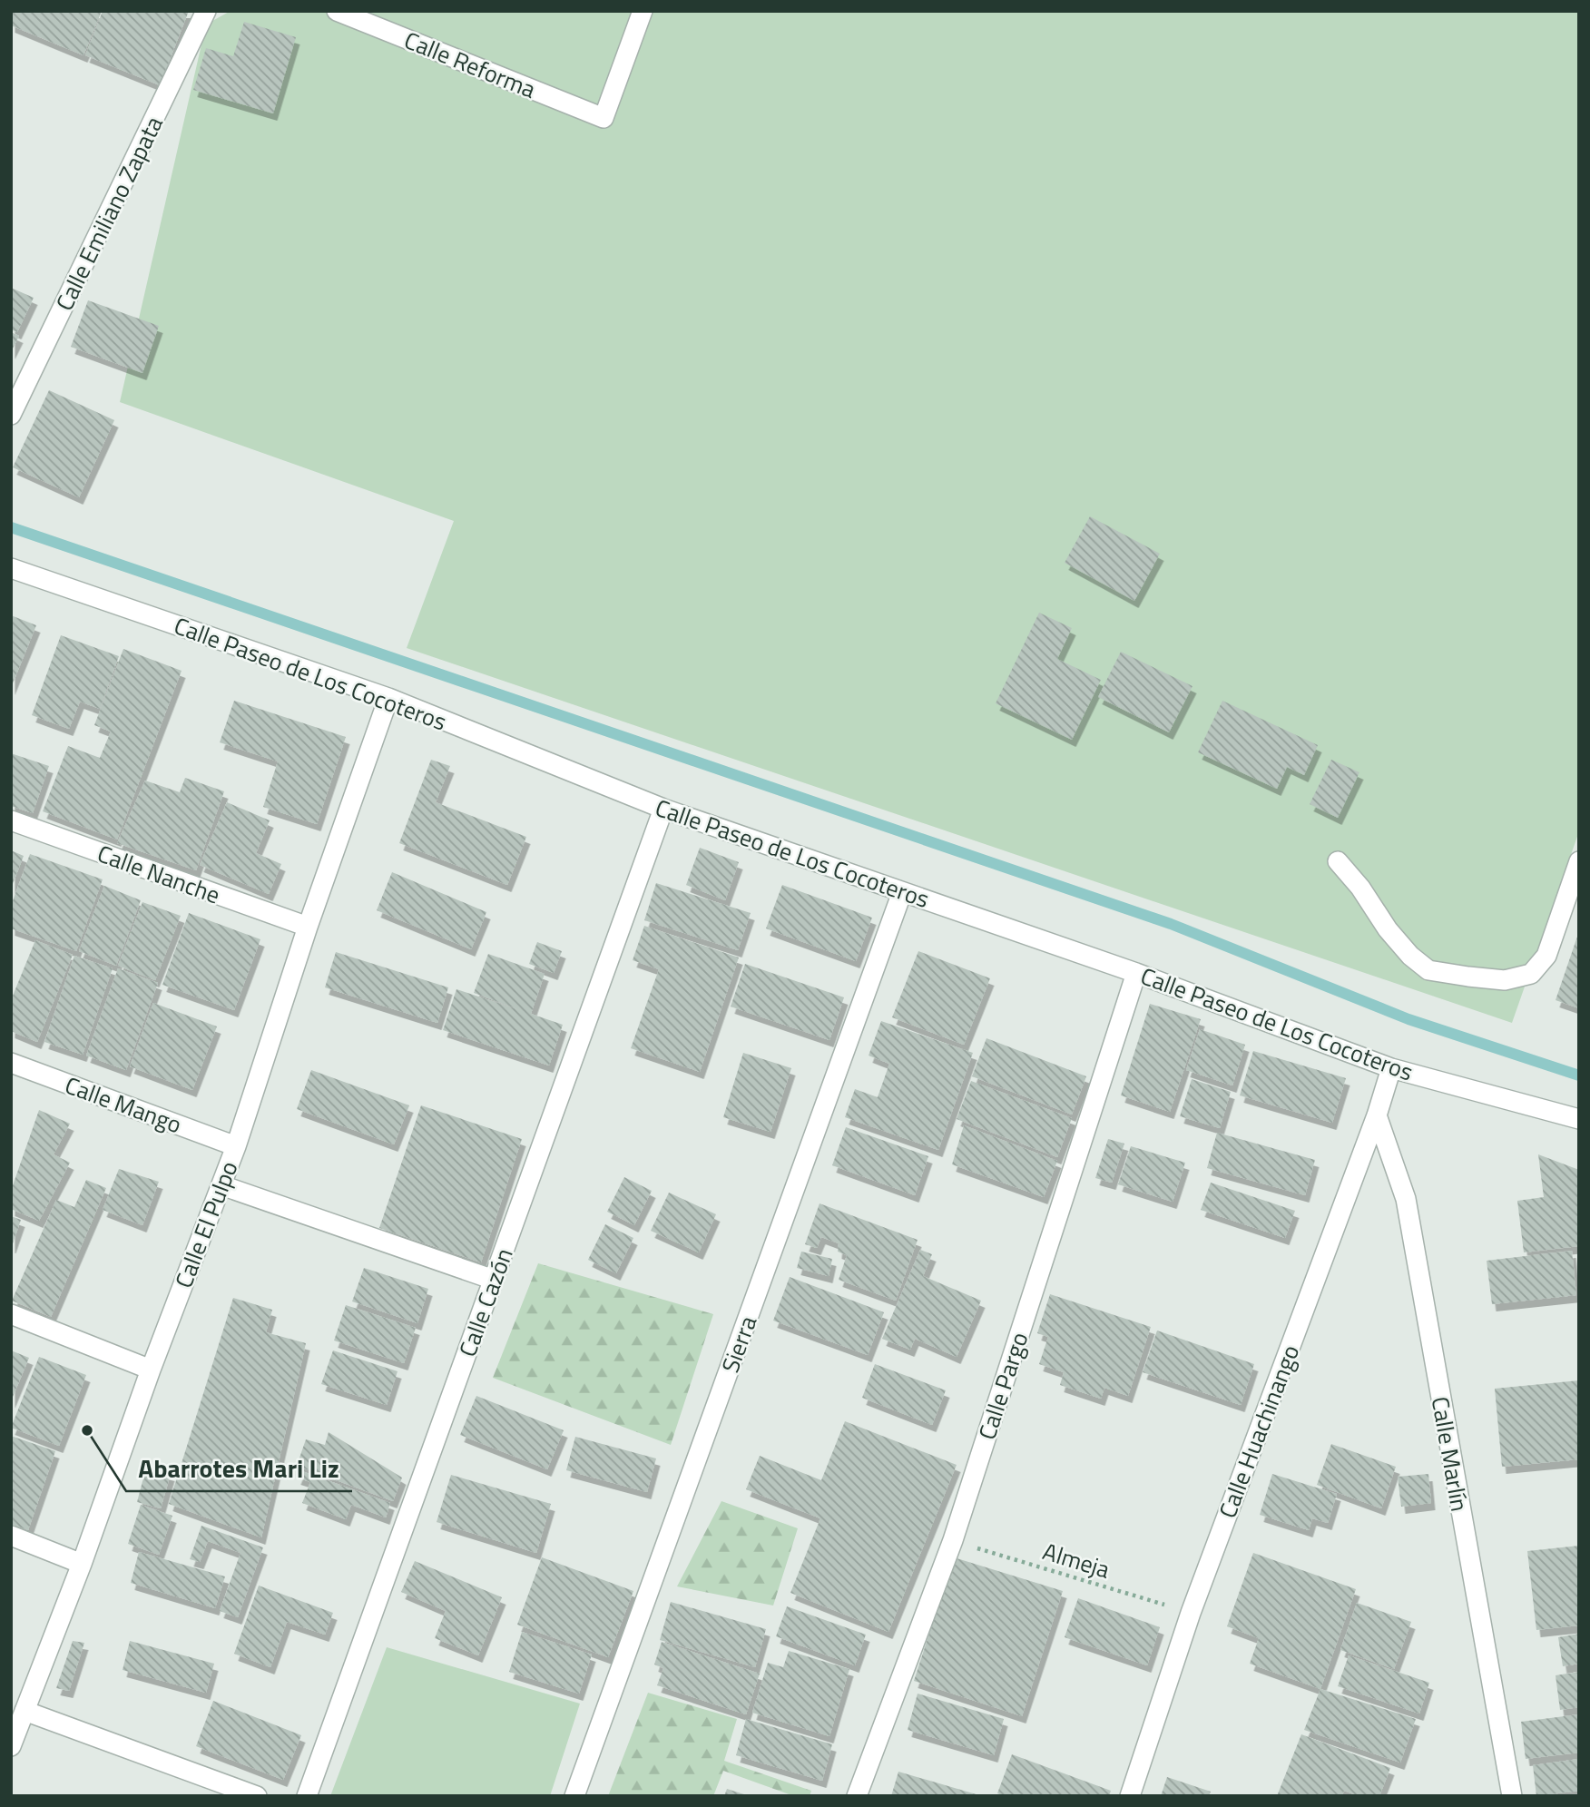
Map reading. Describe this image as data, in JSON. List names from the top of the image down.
{
  "streets": {
    "street": [
      "Calle Reforma",
      "Calle Emiliano Zapata",
      "Calle Paseo de Los Cocoteros",
      "Calle Nanche",
      "Calle Mango",
      "Calle El Pulpo",
      "Calle Cazón",
      "Sierra",
      "Calle Pargo",
      "Calle Huachinango",
      "Calle Marlín"
    ],
    "path": ["Almeja"]
  },
  "crossings": [
    ["Calle Paseo de Los Cocoteros", "Calle El Pulpo"],
    ["Calle Paseo de Los Cocoteros", "Calle Cazón"],
    ["Calle Paseo de Los Cocoteros", "Sierra"],
    ["Calle Paseo de Los Cocoteros", "Calle Pargo"],
    ["Calle Paseo de Los Cocoteros", "Calle Huachinango"],
    ["Calle Nanche", "Calle El Pulpo"],
    ["Calle Mango", "Calle El Pulpo"],
    ["Calle Pargo", "Almeja"],
    ["Calle Huachinango", "Calle Marlín"],
    ["Calle Huachinango", "Almeja"]
  ],
  "places": ["Abarrotes Mari Liz"]
}
